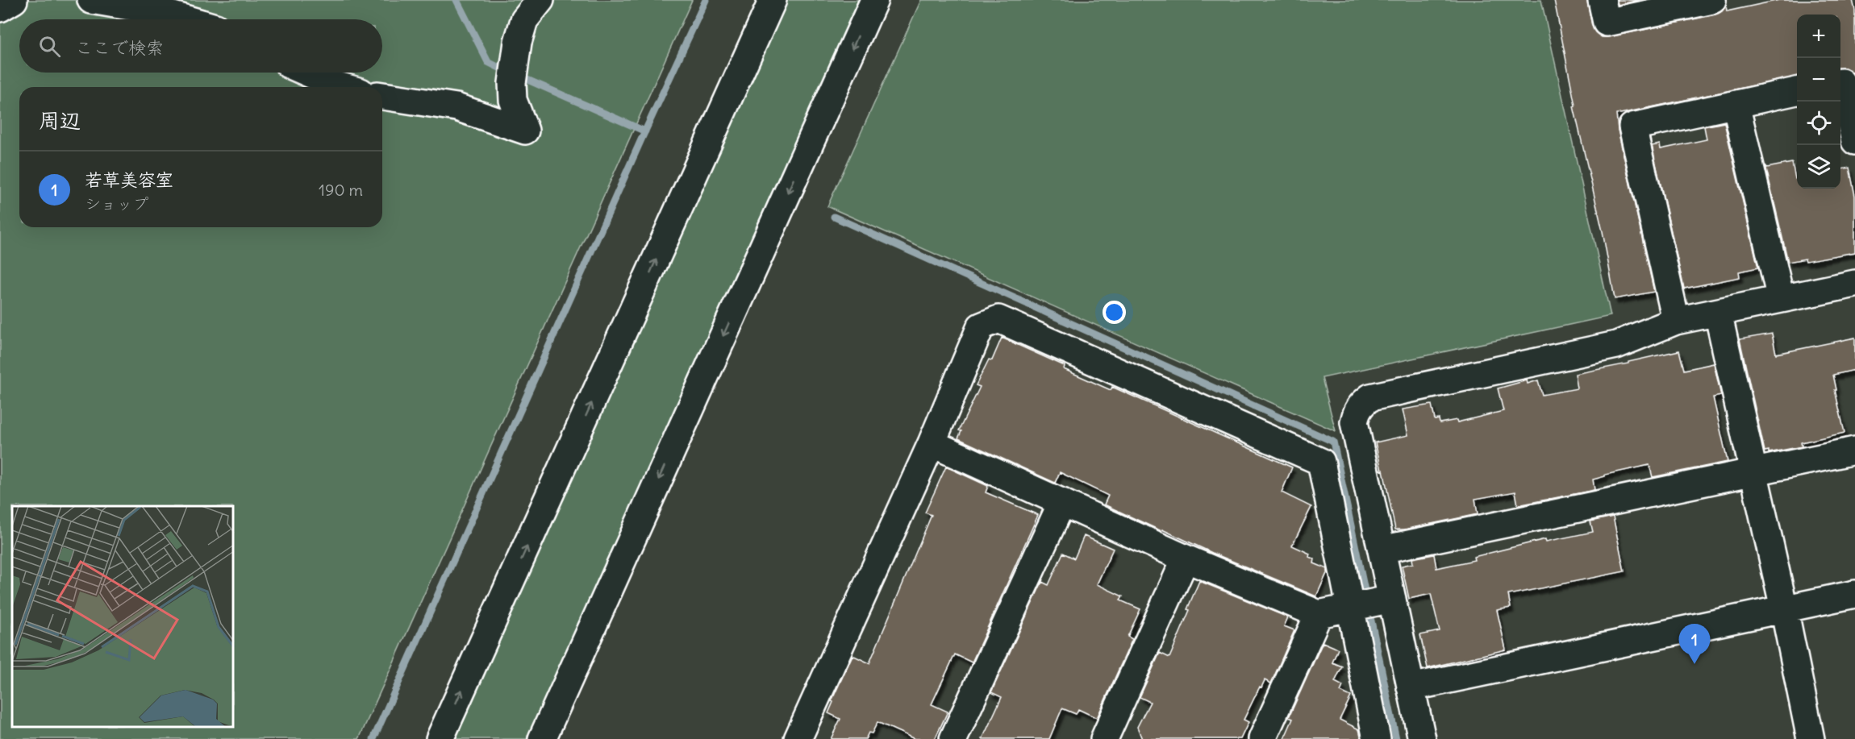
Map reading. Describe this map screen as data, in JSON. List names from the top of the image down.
{
  "page": {
    "map_buttons": ["+", "−"],
    "search": "ここで検索",
    "heading": "周辺",
    "list": [
      {
        "mark": "1",
        "name": "若草美容室",
        "note": "ショップ",
        "value": "190 m"
      }
    ],
    "pins": "1"
  }
}
